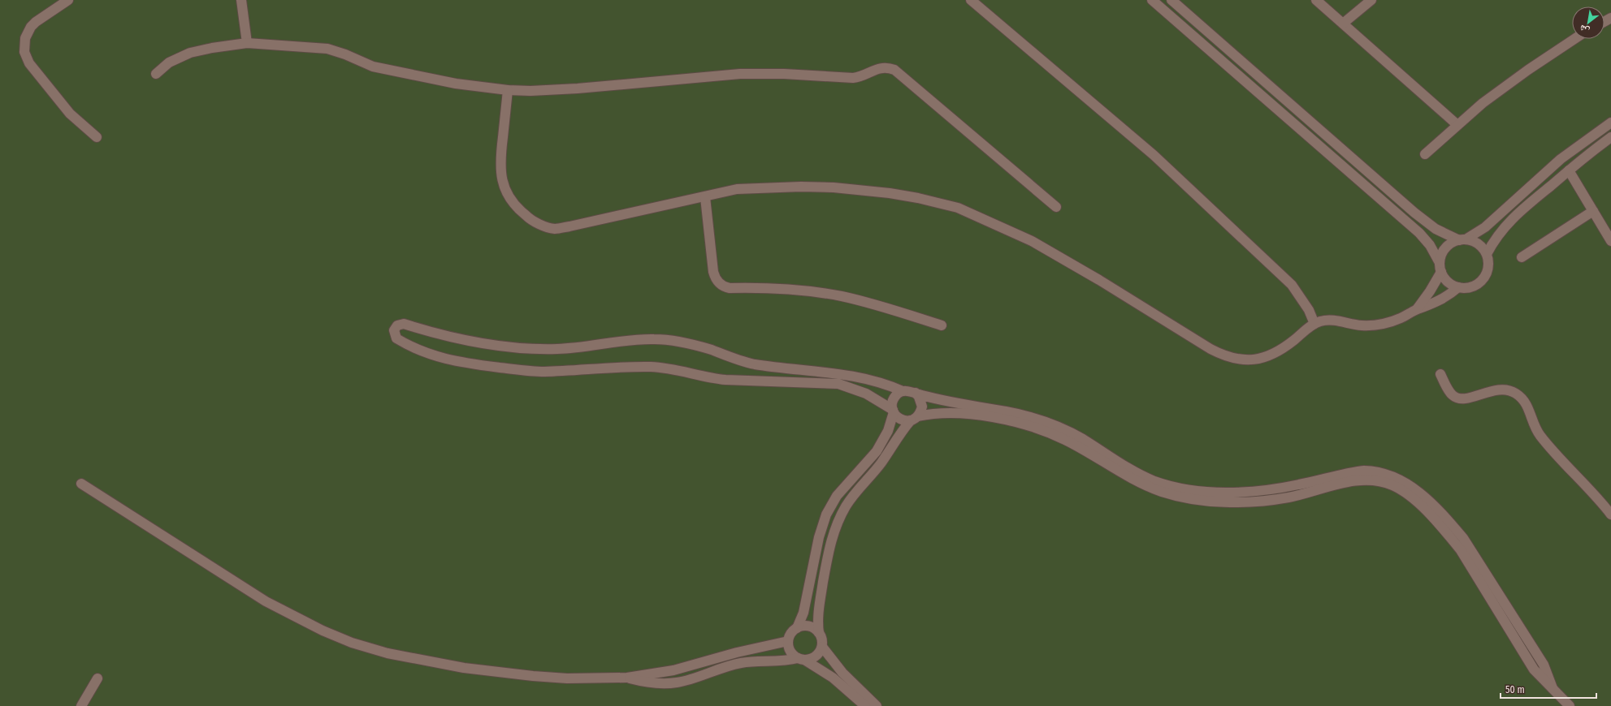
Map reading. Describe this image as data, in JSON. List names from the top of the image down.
{
  "scale_bar": "50 m",
  "north": "bottom left"
}
